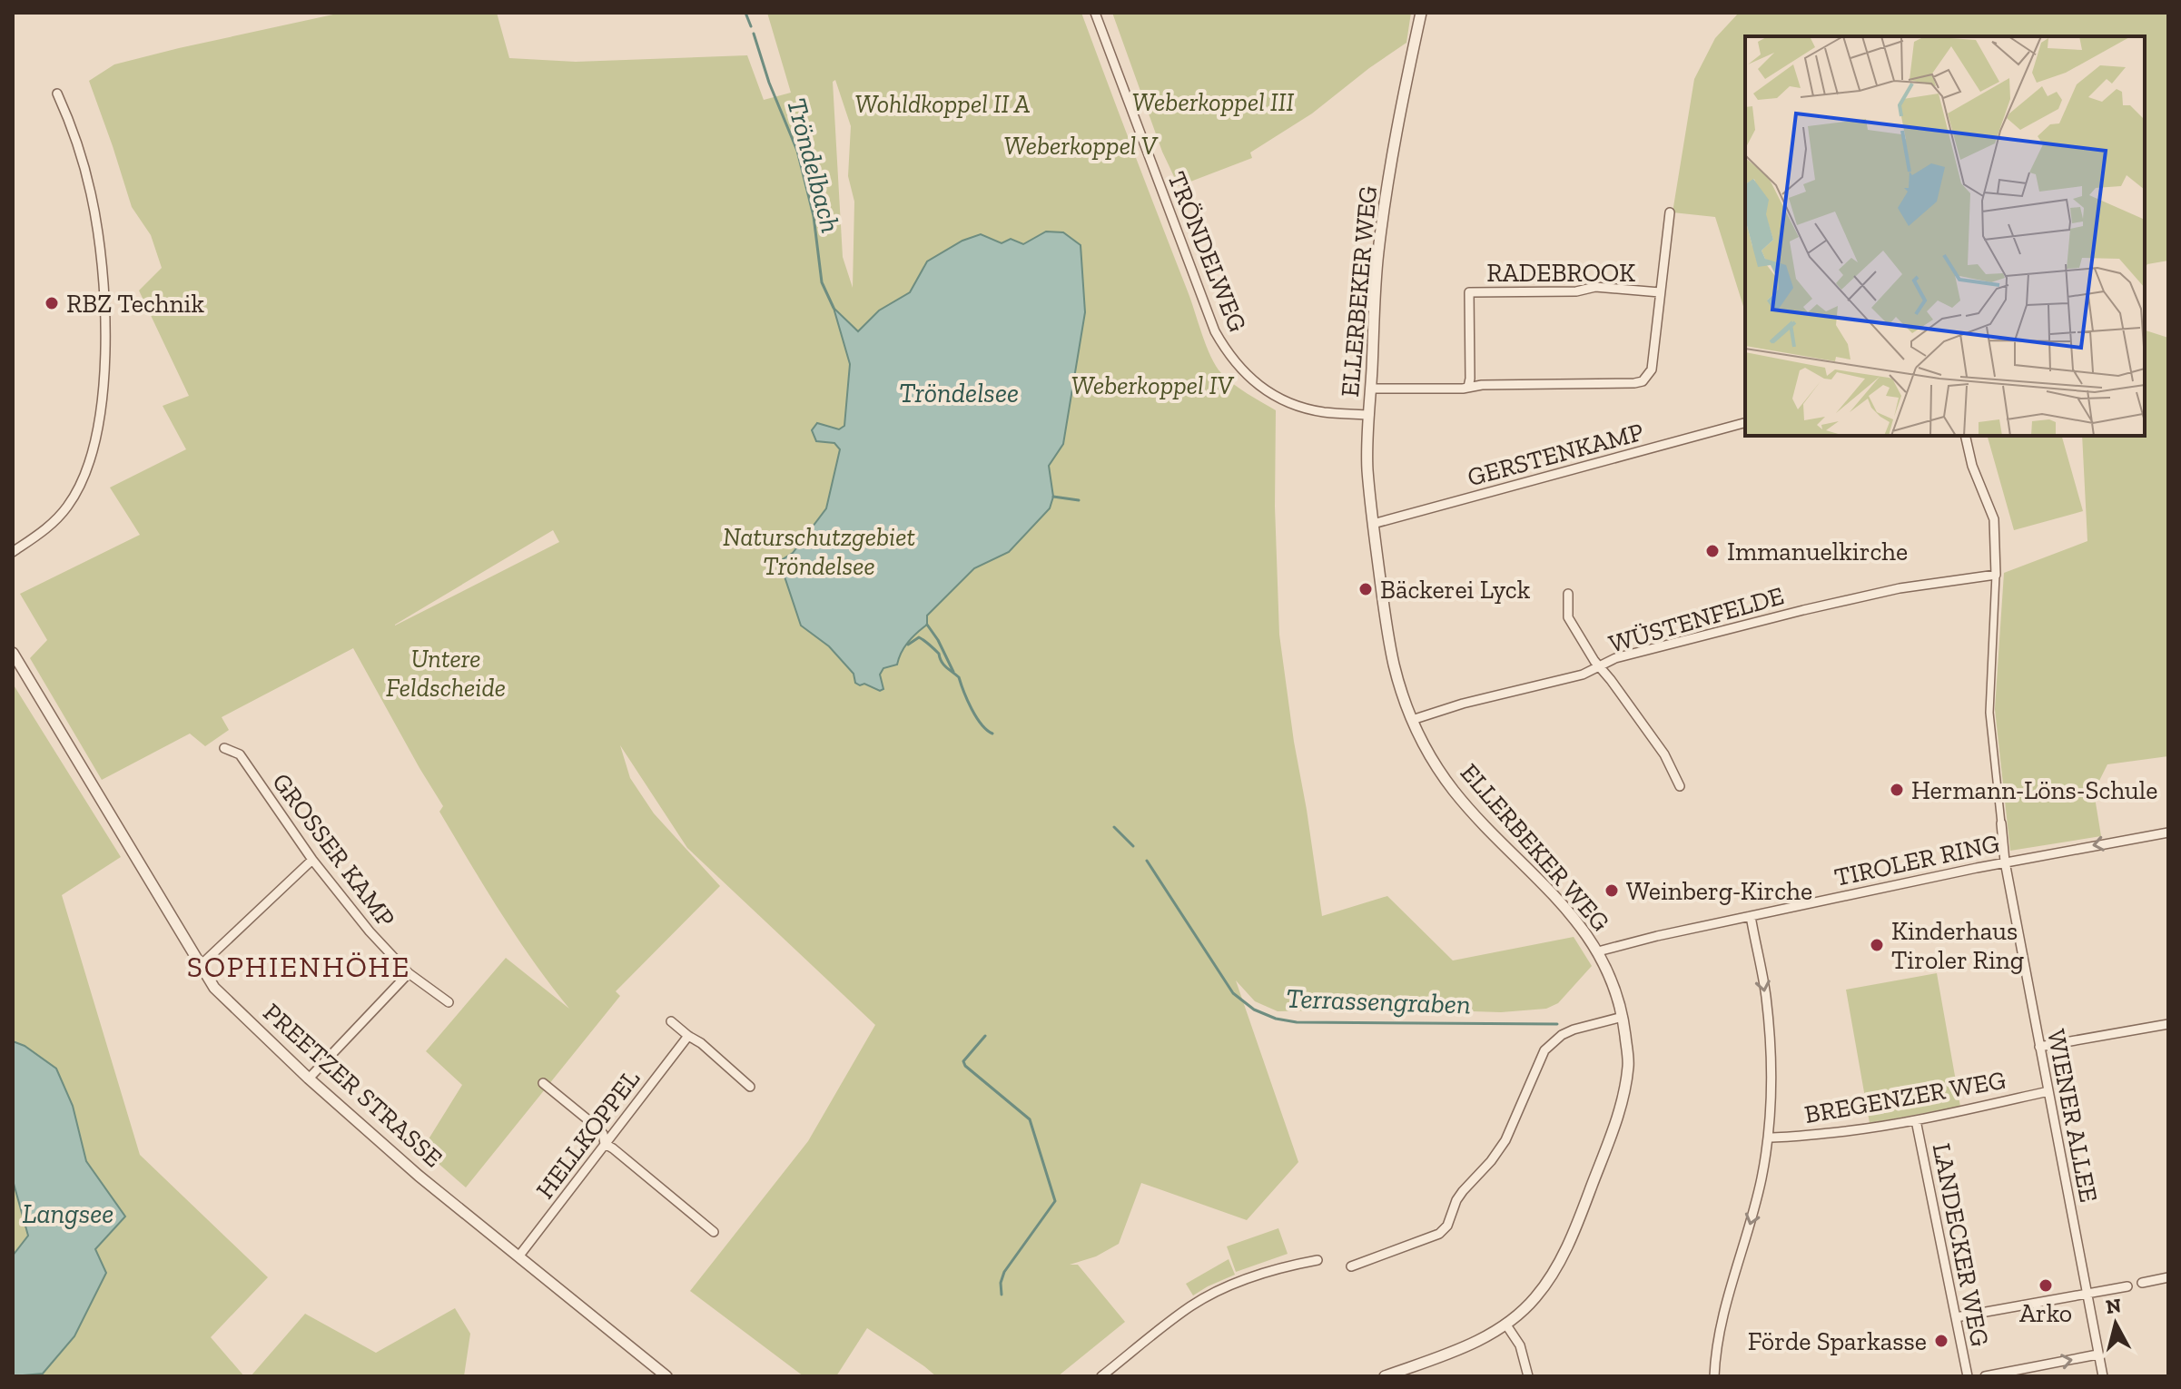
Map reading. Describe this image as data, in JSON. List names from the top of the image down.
{
  "streets": {
    "street": [
      "TRÖNDELWEG",
      "RADEBROOK",
      "ELLERBEKER WEG",
      "GERSTENKAMP",
      "WÜSTENFELDE",
      "GROSSER KAMP",
      "TIROLER RING",
      "PREETZER STRASSE",
      "BREGENZER WEG",
      "WIENER ALLEE",
      "HELLKOPPEL",
      "LANDECKER WEG"
    ]
  },
  "crossings": [
    ["TRÖNDELWEG", "ELLERBEKER WEG"],
    ["RADEBROOK", "ELLERBEKER WEG"],
    ["ELLERBEKER WEG", "GERSTENKAMP"],
    ["ELLERBEKER WEG", "WÜSTENFELDE"],
    ["ELLERBEKER WEG", "TIROLER RING"],
    ["TIROLER RING", "WIENER ALLEE"],
    ["PREETZER STRASSE", "HELLKOPPEL"],
    ["BREGENZER WEG", "WIENER ALLEE"],
    ["BREGENZER WEG", "LANDECKER WEG"]
  ],
  "districts": ["SOPHIENHÖHE"],
  "water": [
    "Tröndelbach",
    "Tröndelsee",
    "Terrassengraben",
    "Langsee"
  ],
  "parks": [
    "Weberkoppel III",
    "Wohldkoppel II A",
    "Weberkoppel V",
    "Weberkoppel IV",
    "Naturschutzgebiet Tröndelsee",
    "Untere Feldscheide"
  ],
  "places": [
    "RBZ Technik",
    "Immanuelkirche",
    "Bäckerei Lyck",
    "Hermann-Löns-Schule",
    "Weinberg-Kirche",
    "Kinderhaus Tiroler Ring",
    "Arko",
    "Förde Sparkasse"
  ],
  "north": "top"
}
